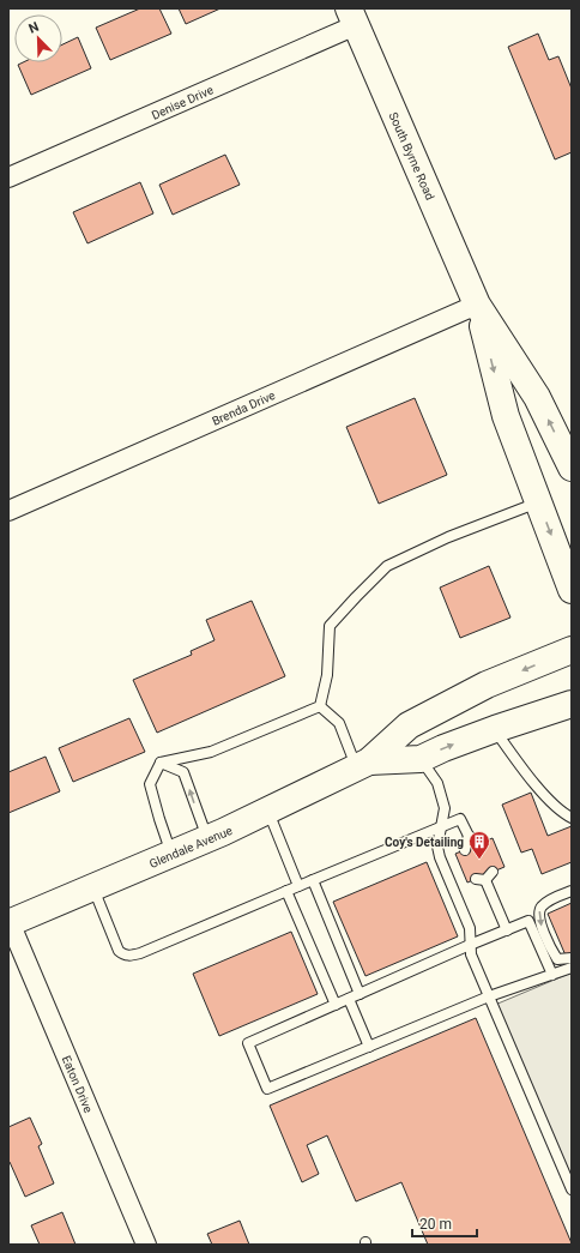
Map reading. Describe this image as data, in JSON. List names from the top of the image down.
{
  "streets": {
    "main road": ["South Byrne Road", "Glendale Avenue"],
    "street": ["Denise Drive", "Brenda Drive", "Eaton Drive"]
  },
  "crossings": [
    ["Denise Drive", "South Byrne Road"],
    ["South Byrne Road", "Brenda Drive"],
    ["Glendale Avenue", "Eaton Drive"]
  ],
  "places": {
    "building": ["Coy's Detailing"]
  },
  "scale_bar": "20 m",
  "north": "top left"
}
